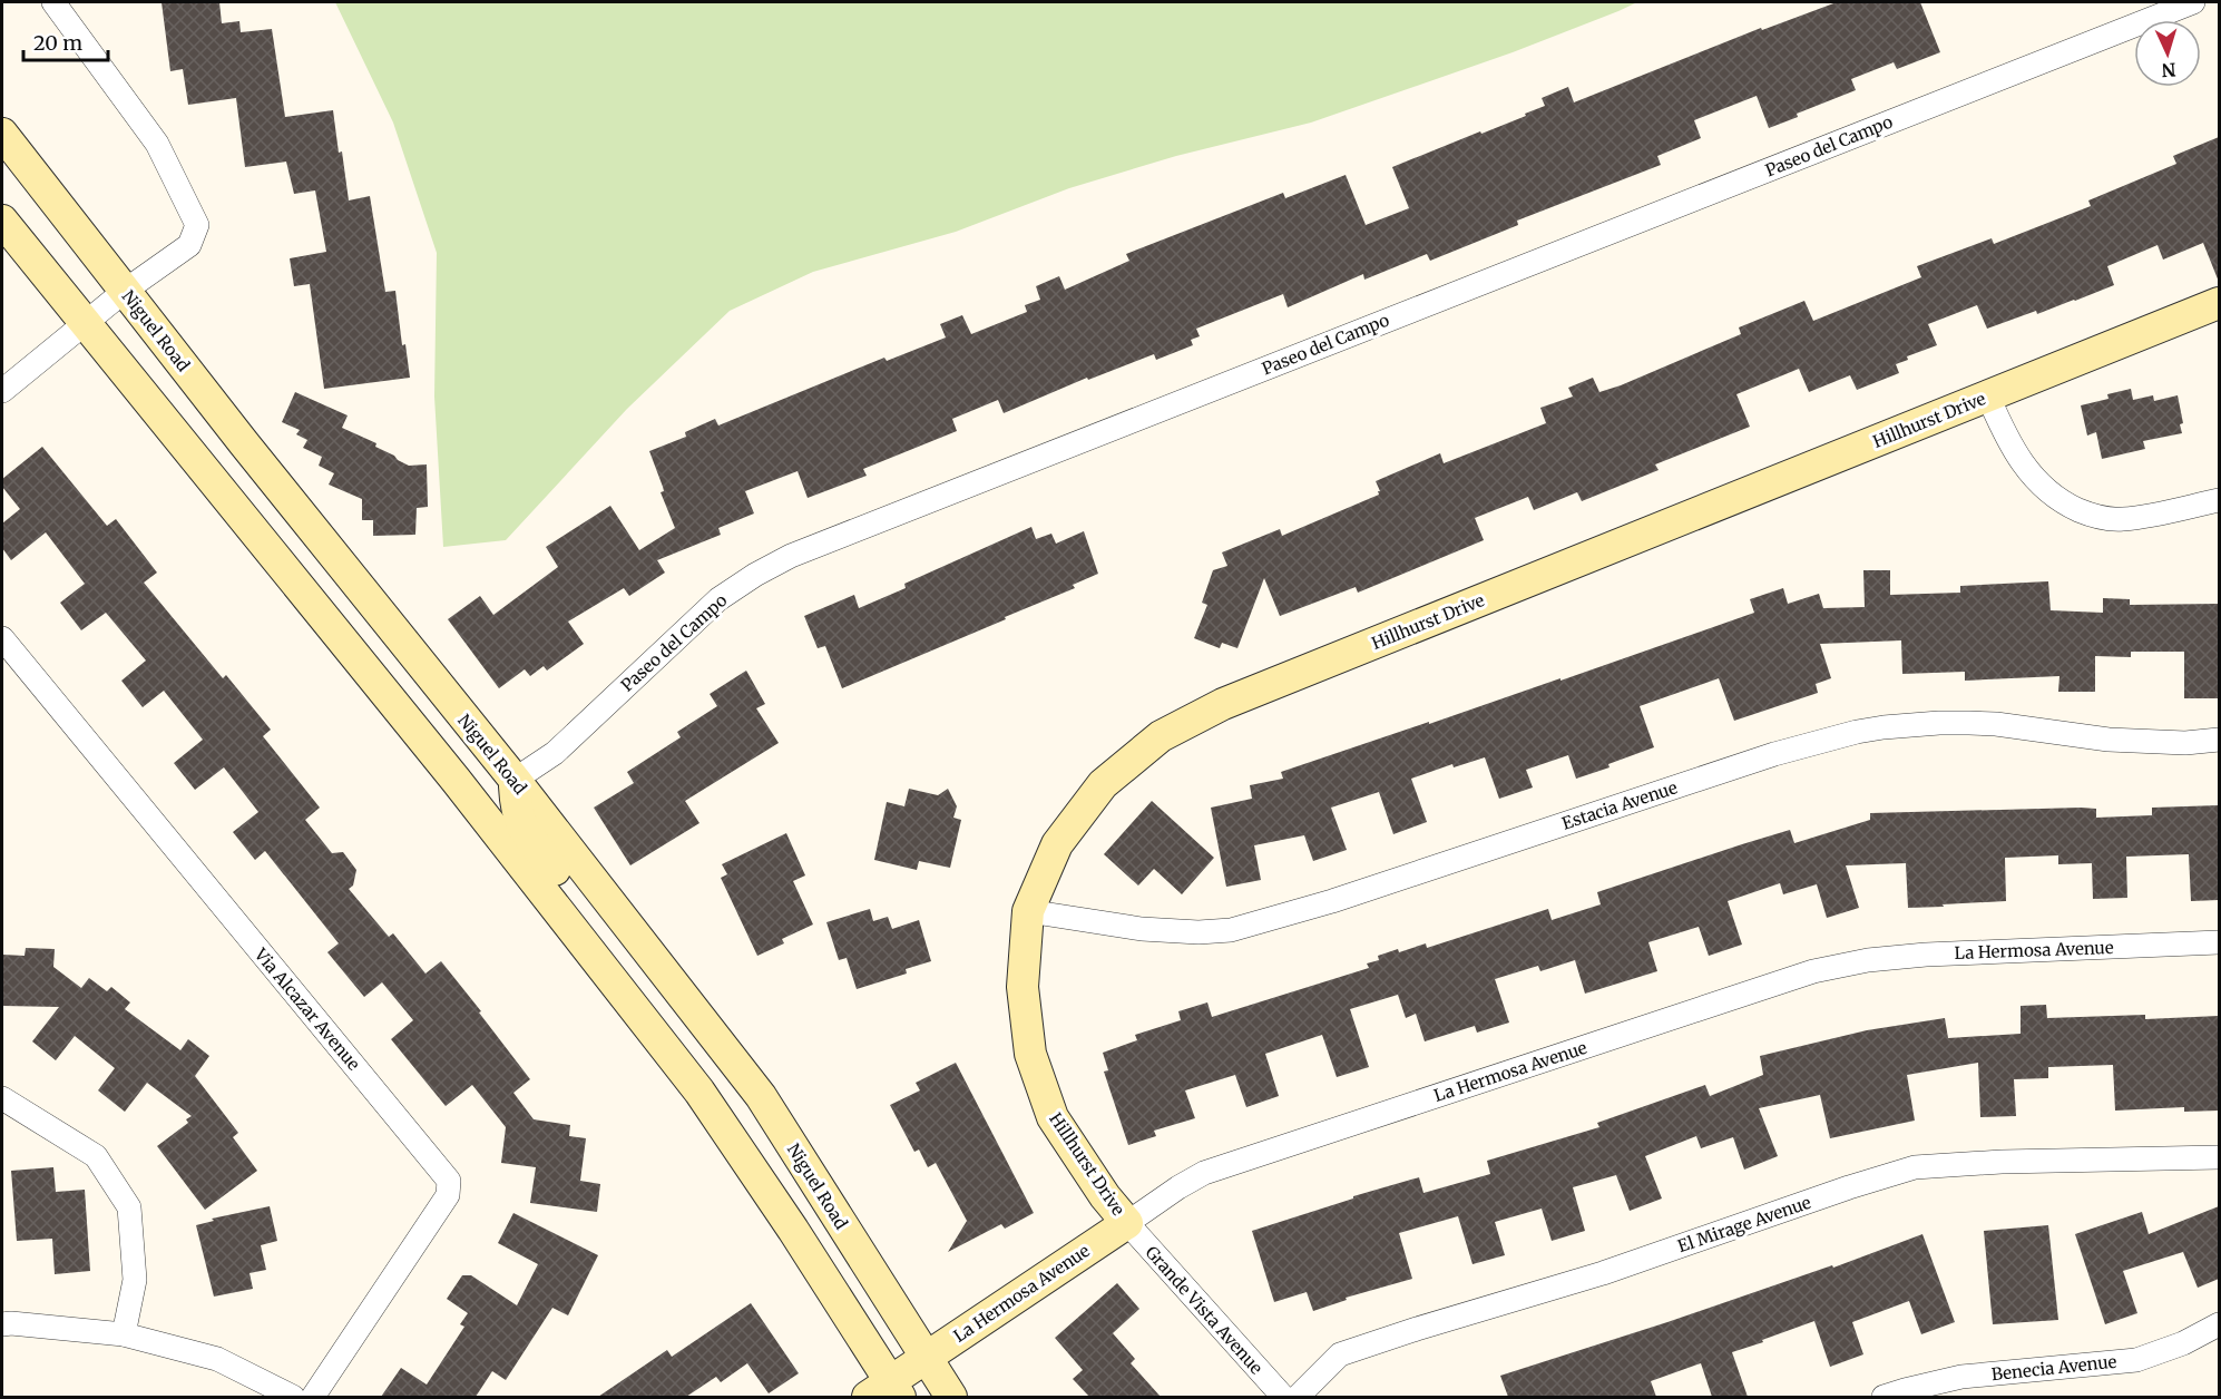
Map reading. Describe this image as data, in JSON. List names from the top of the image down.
{
  "streets": {
    "main road": ["Niguel Road", "Hillhurst Drive", "La Hermosa Avenue"],
    "street": [
      "Paseo del Campo",
      "Estacia Avenue",
      "Via Alcazar Avenue",
      "El Mirage Avenue",
      "Grande Vista Avenue",
      "Benecia Avenue"
    ]
  },
  "crossings": [
    ["Paseo del Campo", "Niguel Road"],
    ["Niguel Road", "La Hermosa Avenue"],
    ["Hillhurst Drive", "Estacia Avenue"],
    ["Hillhurst Drive", "La Hermosa Avenue"],
    ["Hillhurst Drive", "Grande Vista Avenue"],
    ["La Hermosa Avenue", "Grande Vista Avenue"]
  ],
  "scale_bar": "20 m",
  "north": "bottom"
}
